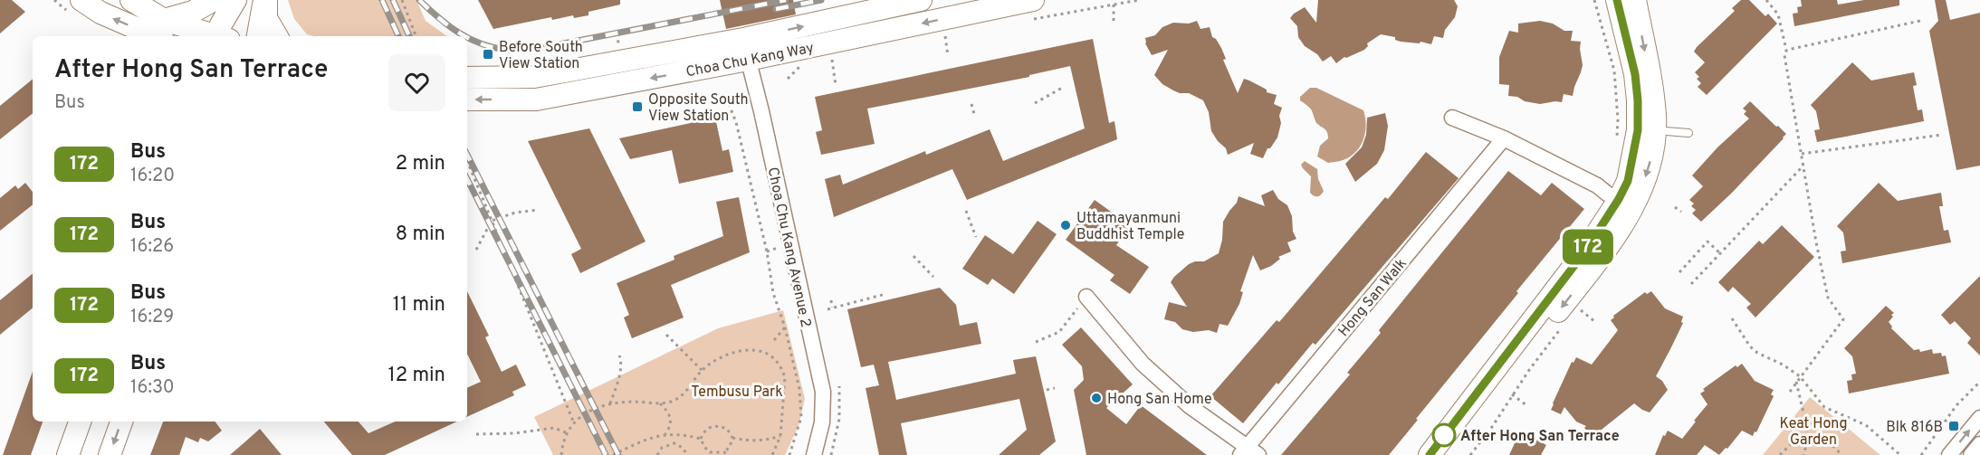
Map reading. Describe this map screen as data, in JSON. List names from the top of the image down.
{
  "streets": {
    "main road": ["Choa Chu Kang Way"],
    "street": ["Choa Chu Kang Avenue 2", "Hong San Walk"]
  },
  "crossings": [
    ["Choa Chu Kang Way", "Choa Chu Kang Avenue 2"]
  ],
  "parks": ["Tembusu Park", "Keat Hong Garden"],
  "places": {
    "transit": ["Before South View Station", "Opposite South View Station", "Blk 816B"],
    "other": ["Uttamayanmuni Buddhist Temple", "Hong San Home", "After Hong San Terrace"]
  },
  "lines": ["bus line 172"],
  "page": {
    "on_map": "172",
    "heading": ["After Hong San Terrace", "Bus"],
    "list": [
      {
        "mark": "172",
        "name": "Bus",
        "note": "16:20",
        "value": "2 min"
      },
      {
        "mark": "172",
        "name": "Bus",
        "note": "16:26",
        "value": "8 min"
      },
      {
        "mark": "172",
        "name": "Bus",
        "note": "16:29",
        "value": "11 min"
      },
      {
        "mark": "172",
        "name": "Bus",
        "note": "16:30",
        "value": "12 min"
      }
    ]
  }
}
